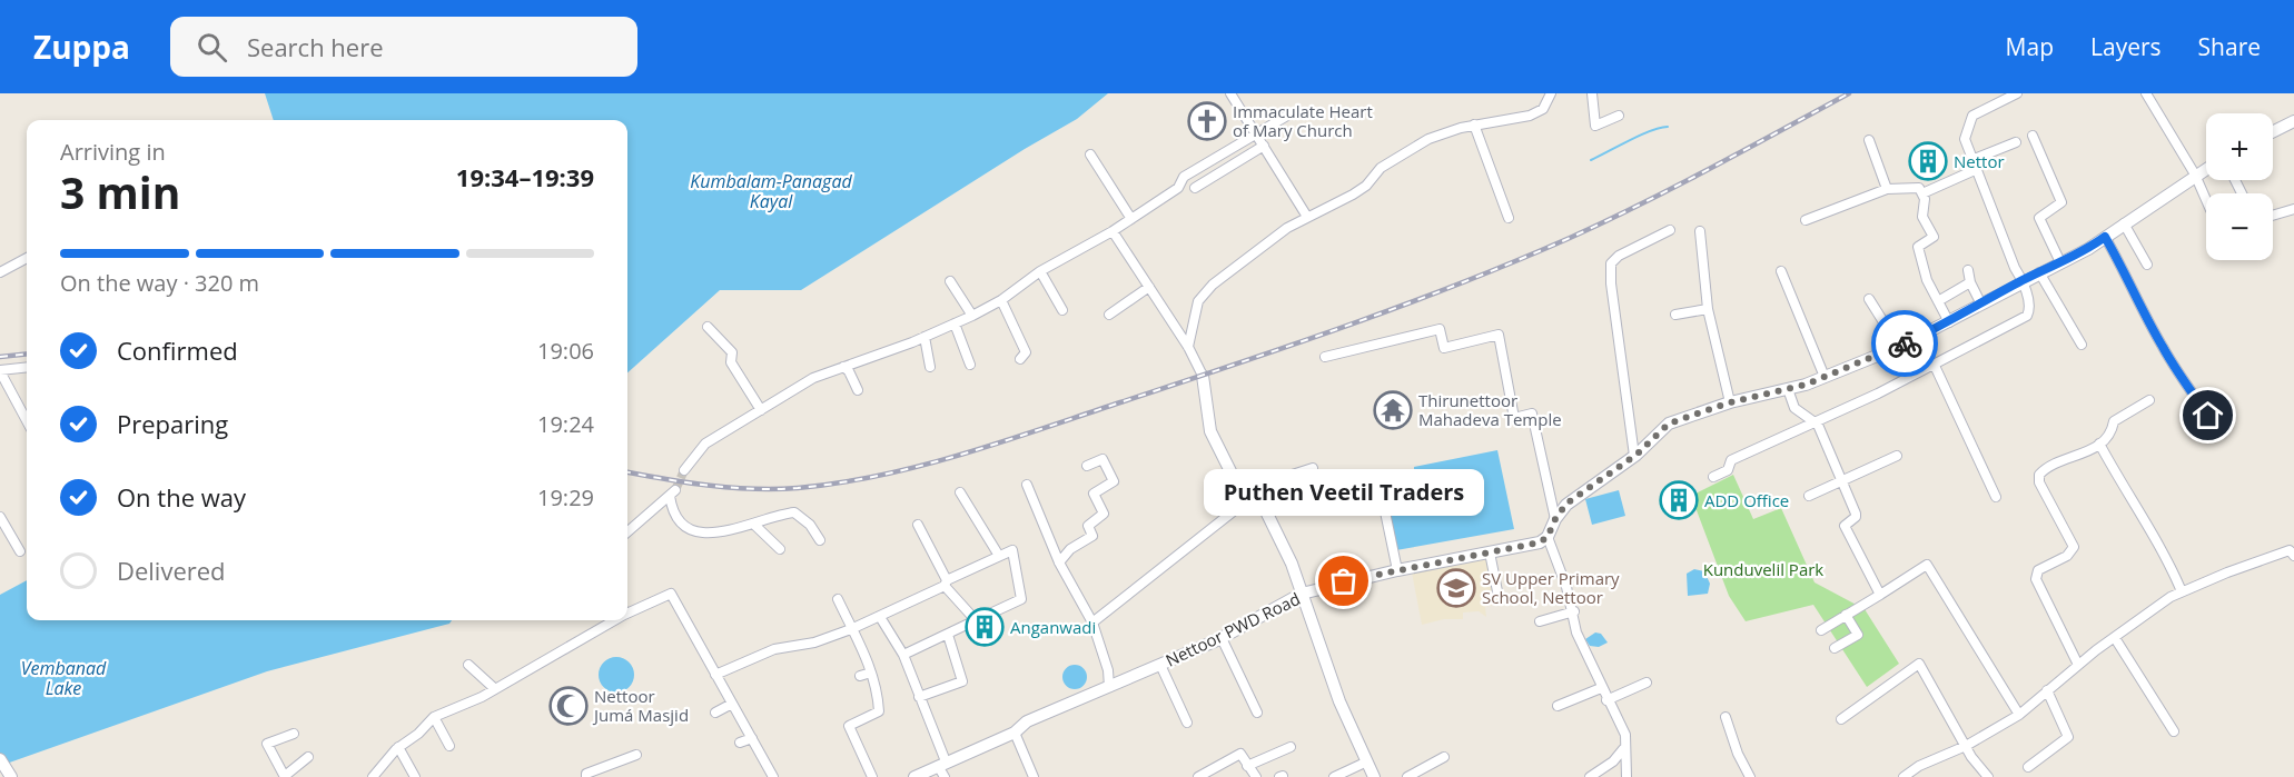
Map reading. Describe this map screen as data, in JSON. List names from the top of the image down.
{
  "streets": {
    "street": ["Nettoor PWD Road"]
  },
  "water": ["Kumbalam-Panagad Kayal", "Vembanad Lake"],
  "parks": ["Kunduvelil Park"],
  "places": {
    "church": ["Immaculate Heart of Mary Church"],
    "building": ["Nettor", "ADD Office", "Anganwadi"],
    "temple": ["Thirunettoor Mahadeva Temple"],
    "other": ["Puthen Veetil Traders"],
    "school or university": ["SV Upper Primary School, Nettoor"],
    "mosque": ["Nettoor Jumá Masjid"]
  },
  "page": {
    "header": "Zuppa",
    "search": "Search here",
    "nav": ["Map", "Layers", "Share"],
    "map_buttons": ["+", "−"],
    "heading": ["3 min", "Arriving in", "19:34–19:39"],
    "bar": "On the way · 320 m",
    "list": [
      ["Confirmed", "19:06"],
      ["Preparing", "19:24"],
      ["On the way", "19:29"],
      "Delivered"
    ],
    "bubble": "Puthen Veetil Traders"
  }
}
